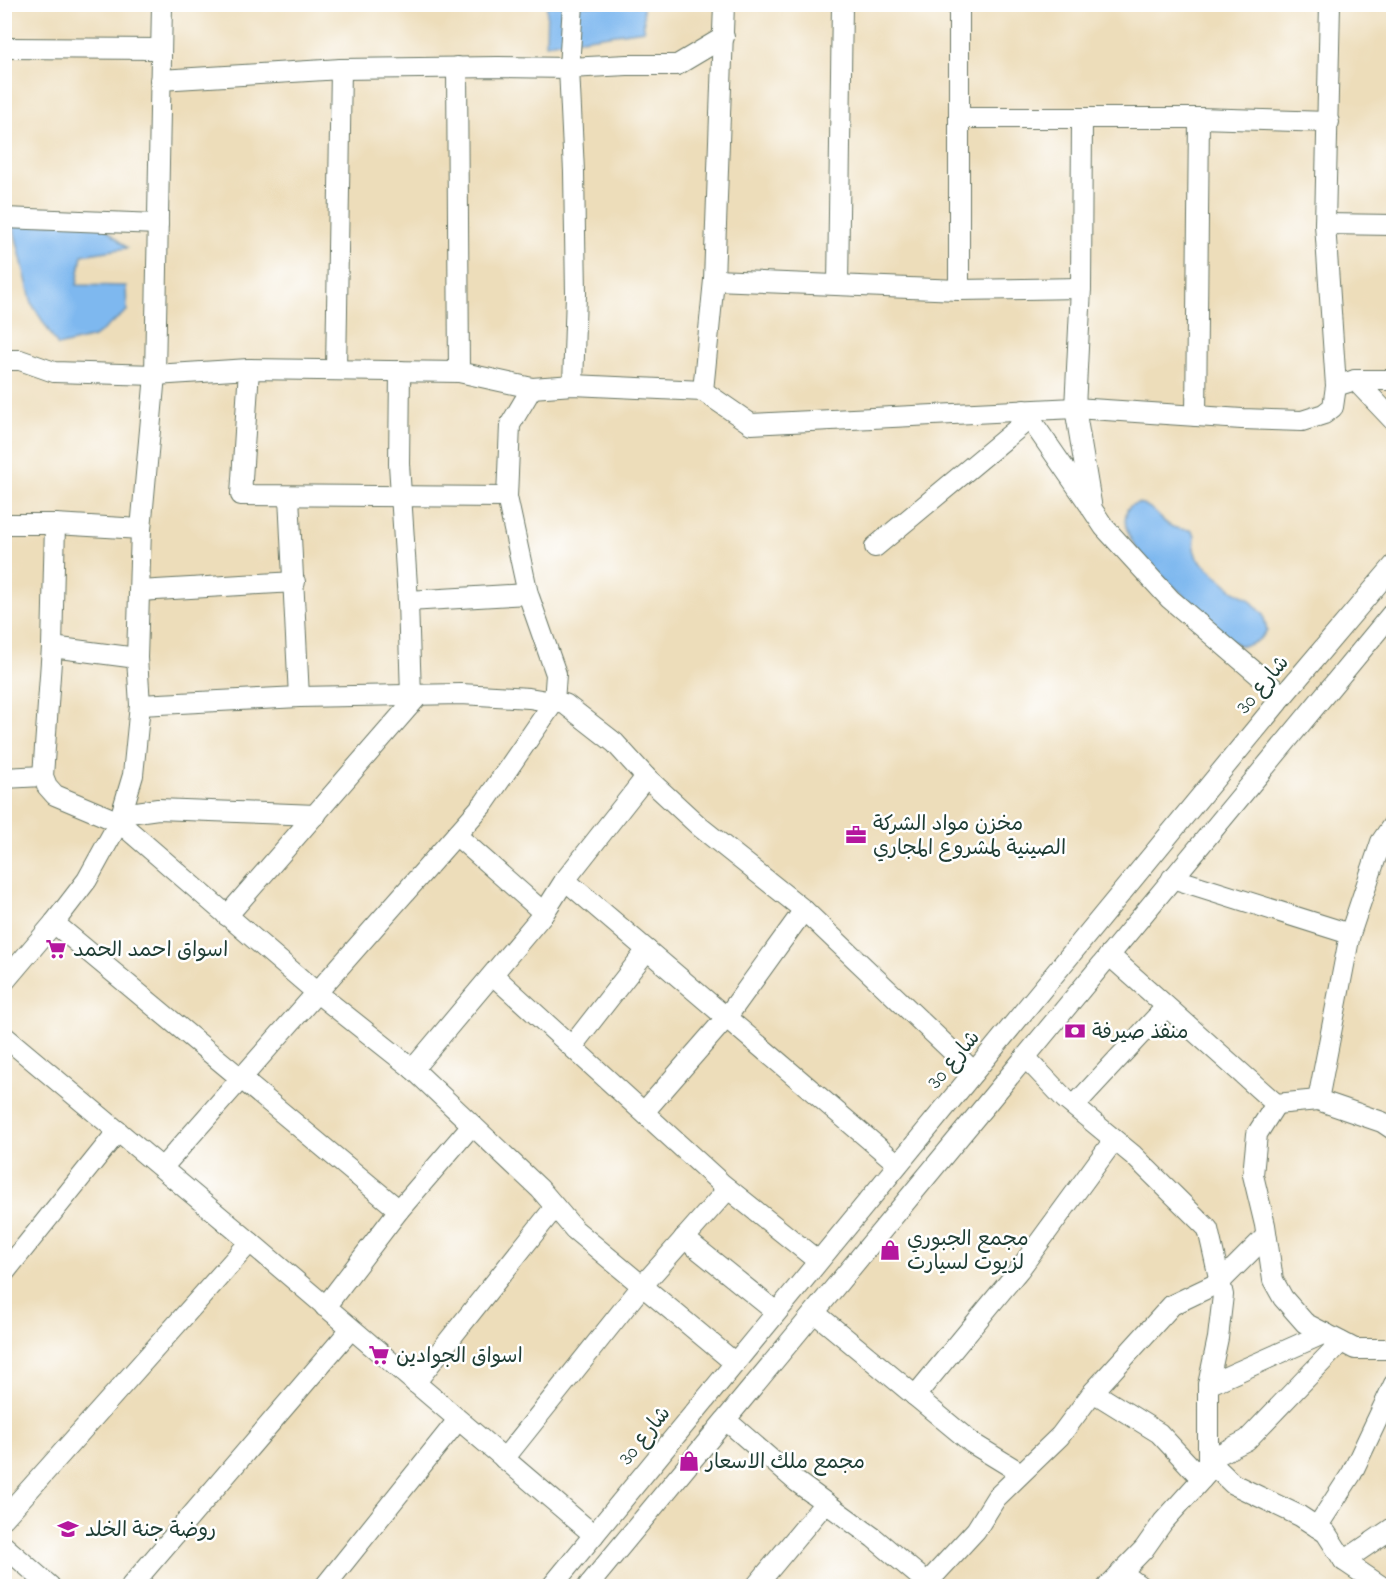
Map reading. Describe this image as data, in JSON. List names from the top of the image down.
{
  "streets": {
    "street": ["شارع 30"]
  },
  "places": {
    "office": ["مخزن مواد الشركة الصينية لمشروع المجاري"],
    "supermarket": ["اسواق احمد الحمد", "اسواق الجوادين"],
    "bank": ["منفذ صيرفة"],
    "shop": ["مجمع الجبوري لزيوت لسيارت", "مجمع ملك الاسعار"],
    "school or university": ["روضة جنة الخلد"]
  }
}
